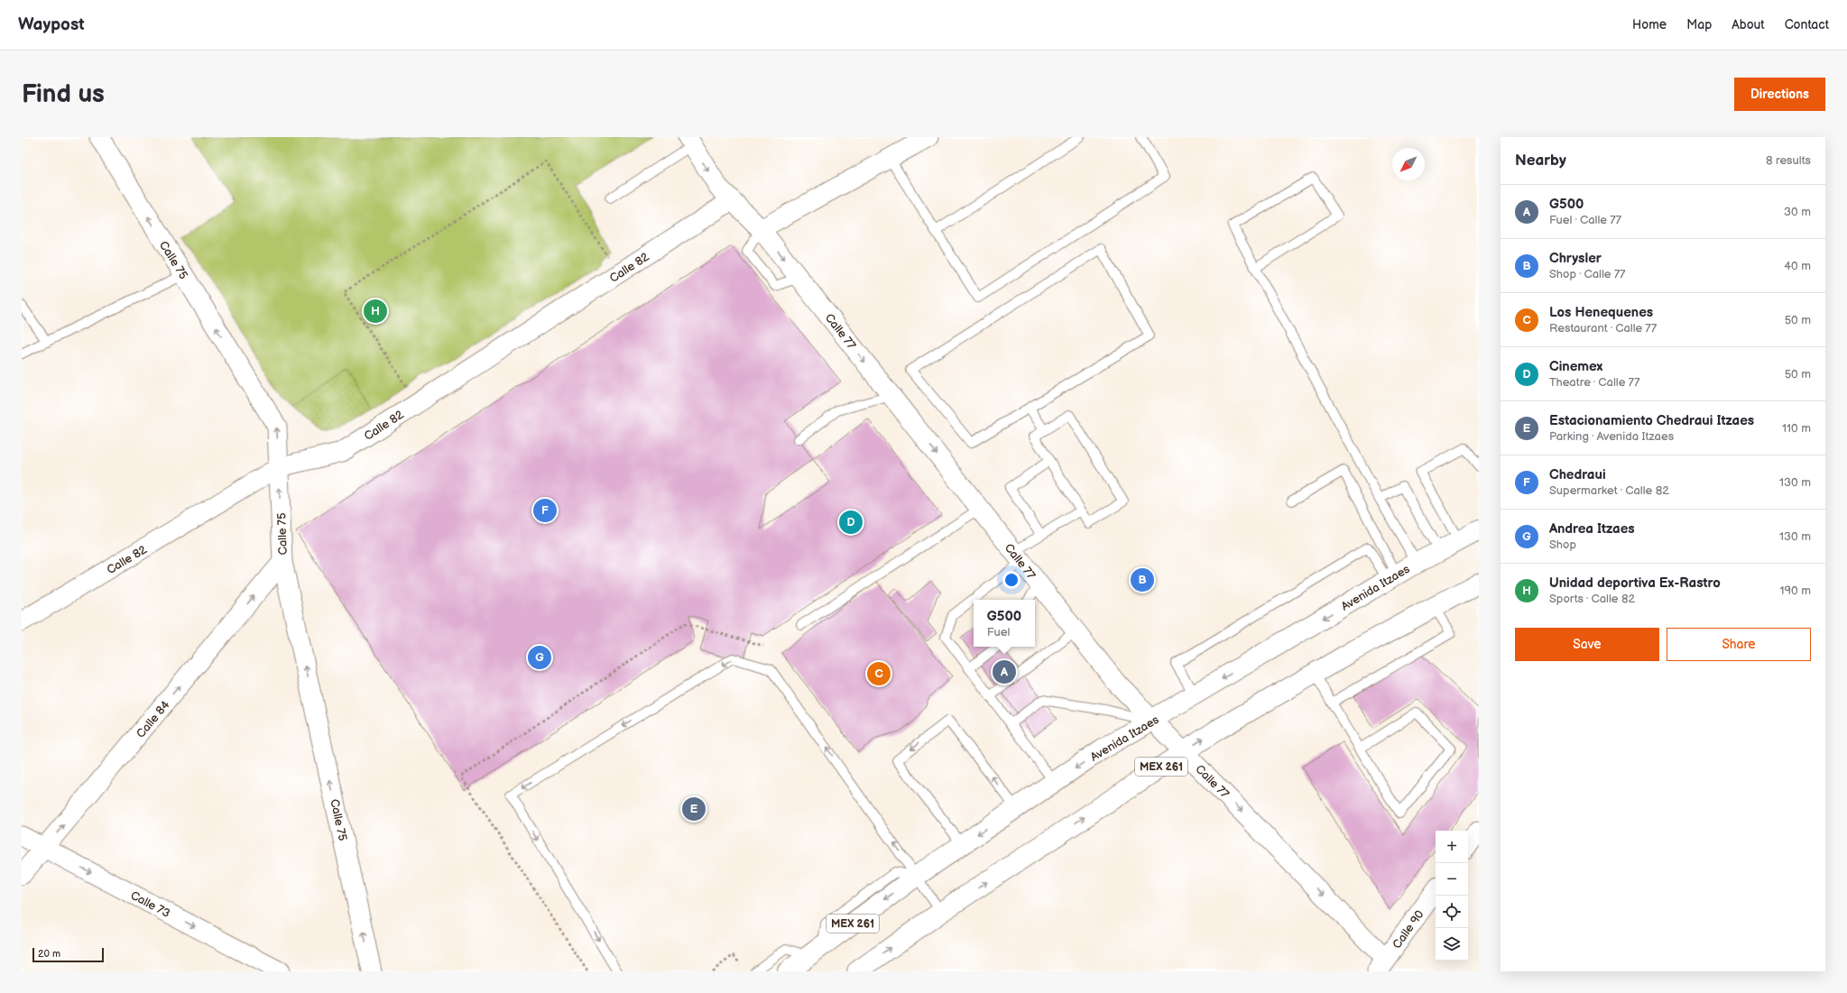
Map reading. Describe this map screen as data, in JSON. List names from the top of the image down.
{
  "streets": {
    "main road": ["Avenida Itzaes", "MEX 261"],
    "street": [
      "Calle 75",
      "Calle 82",
      "Calle 77",
      "Calle 84",
      "Calle 73",
      "Calle 90"
    ]
  },
  "crossings": [
    ["Calle 75", "Calle 82"],
    ["Calle 75", "Calle 84"],
    ["Calle 82", "Calle 77"],
    ["Calle 77", "Avenida Itzaes"],
    ["Calle 77", "MEX 261"],
    ["Calle 77", "Calle 90"],
    ["Calle 84", "Calle 73"]
  ],
  "one_way": [
    "Calle 75",
    "Calle 77",
    "Calle 84",
    "Calle 73"
  ],
  "scale_bar": "20 m",
  "north": "bottom left",
  "page": {
    "header": "Waypost",
    "nav": [
      "Home",
      "Map",
      "About",
      "Contact"
    ],
    "buttons": [
      "Directions",
      ["Save", "Share"]
    ],
    "title": "Find us",
    "heading": ["Nearby", "8 results"],
    "list": [
      {
        "mark": "A",
        "name": "G500",
        "note": "Fuel · Calle 77",
        "value": "30 m"
      },
      {
        "mark": "B",
        "name": "Chrysler",
        "note": "Shop · Calle 77",
        "value": "40 m"
      },
      {
        "mark": "C",
        "name": "Los Henequenes",
        "note": "Restaurant · Calle 77",
        "value": "50 m"
      },
      {
        "mark": "D",
        "name": "Cinemex",
        "note": "Theatre · Calle 77",
        "value": "50 m"
      },
      {
        "mark": "E",
        "name": "Estacionamiento Chedraui Itzaes",
        "note": "Parking · Avenida Itzaes",
        "value": "110 m"
      },
      {
        "mark": "F",
        "name": "Chedraui",
        "note": "Supermarket · Calle 82",
        "value": "130 m"
      },
      {
        "mark": "G",
        "name": "Andrea Itzaes",
        "note": "Shop",
        "value": "130 m"
      },
      {
        "mark": "H",
        "name": "Unidad deportiva Ex-Rastro",
        "note": "Sports · Calle 82",
        "value": "190 m"
      }
    ],
    "pins": [
      "H",
      "F",
      "D",
      "B",
      "G",
      "A",
      "C",
      "E"
    ],
    "popup": ["G500", "Fuel"],
    "map_buttons": ["+", "−"],
    "scale": "20 m"
  }
}
